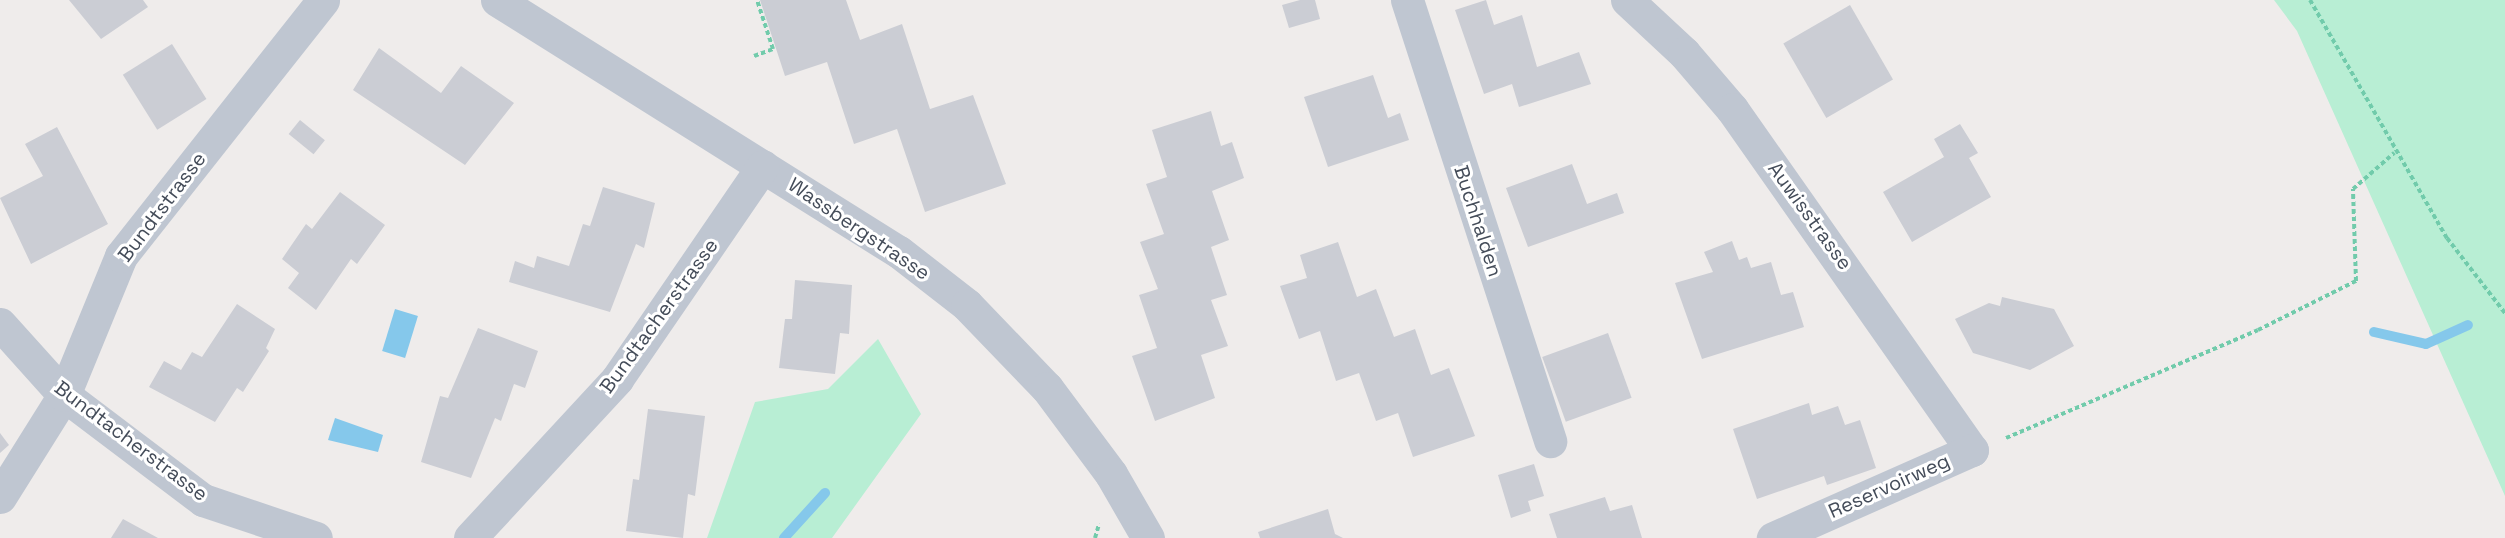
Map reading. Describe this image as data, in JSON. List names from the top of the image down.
{
  "streets": {
    "street": [
      "Bundtstrasse",
      "Auwisstrasse",
      "Buchhalden",
      "Wassbergstrasse",
      "Bundtacherstrasse",
      "Reservoirweg"
    ]
  },
  "crossings": [
    ["Bundtstrasse", "Bundtacherstrasse"],
    ["Auwisstrasse", "Reservoirweg"],
    ["Wassbergstrasse", "Bundtacherstrasse"]
  ]
}
